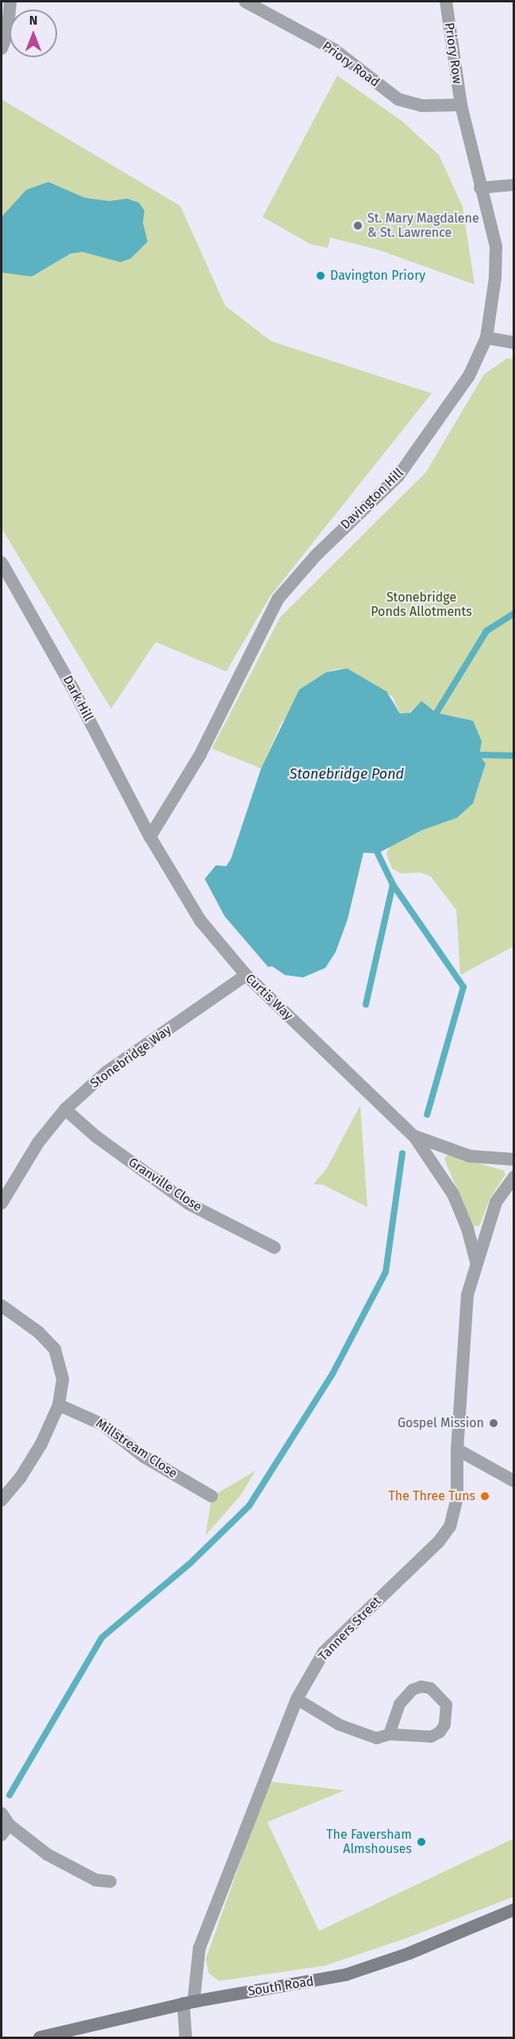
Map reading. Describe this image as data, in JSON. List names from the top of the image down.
{
  "streets": {
    "main road": ["South Road"],
    "street": [
      "Priory Row",
      "Priory Road",
      "Davington Hill",
      "Dark Hill",
      "Curtis Way",
      "Stonebridge Way",
      "Granville Close",
      "Millstream Close",
      "Tanners Street"
    ]
  },
  "crossings": [
    ["Priory Row", "Priory Road"],
    ["Priory Row", "Davington Hill"],
    ["Priory Road", "Davington Hill"],
    ["Davington Hill", "Dark Hill"],
    ["Davington Hill", "Curtis Way"],
    ["Dark Hill", "Curtis Way"],
    ["Curtis Way", "Stonebridge Way"],
    ["Stonebridge Way", "Granville Close"],
    ["Tanners Street", "South Road"]
  ],
  "water": ["Stonebridge Pond"],
  "parks": ["Stonebridge Ponds Allotments"],
  "places": [
    "St. Mary Magdalene & St. Lawrence",
    "Davington Priory",
    "Gospel Mission",
    "The Three Tuns",
    "The Faversham Almshouses"
  ],
  "north": "top"
}
